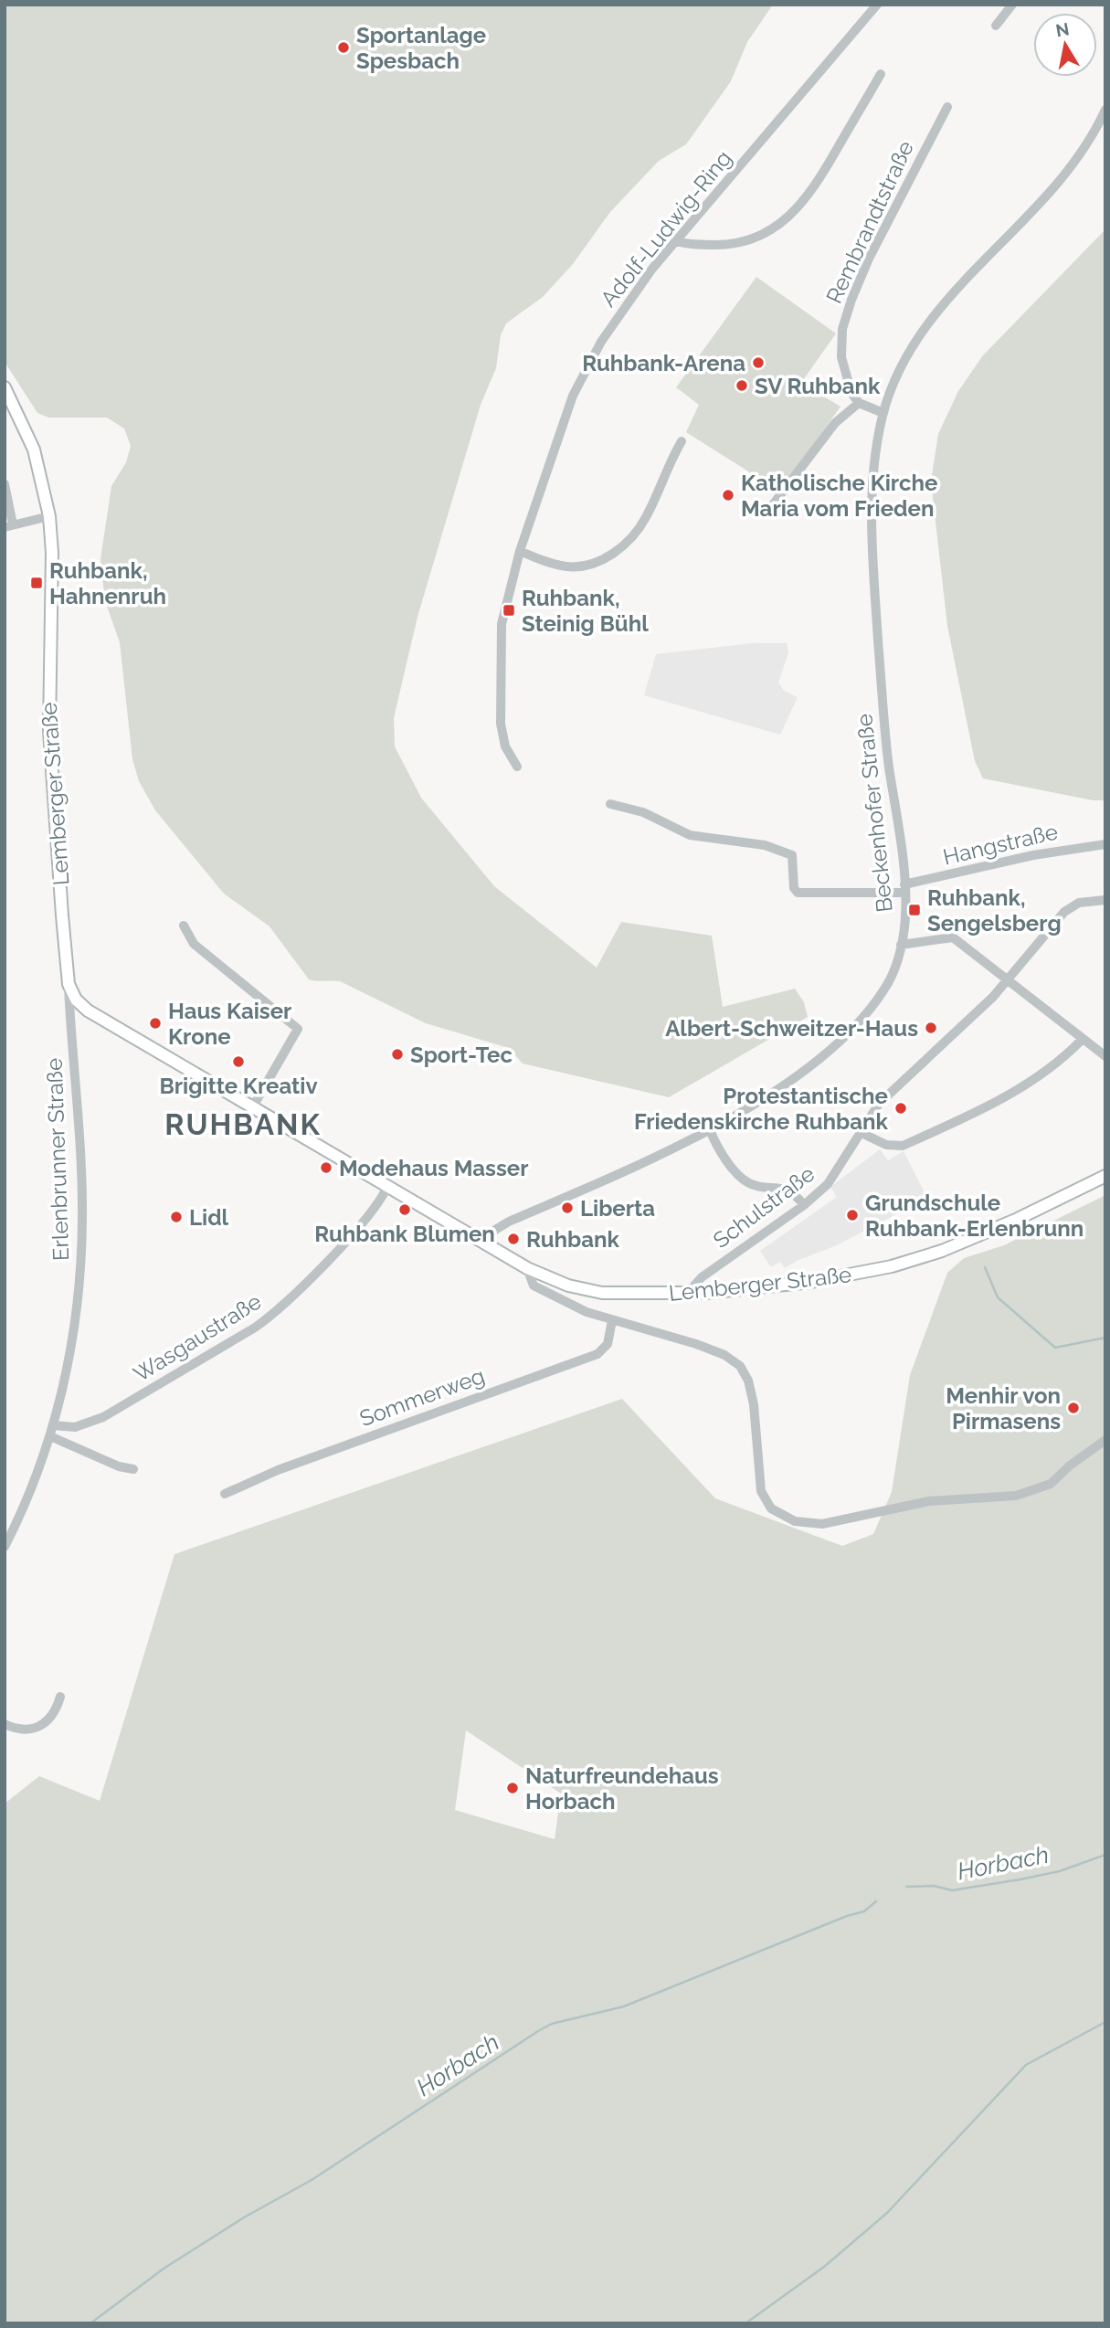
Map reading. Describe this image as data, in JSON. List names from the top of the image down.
{
  "streets": {
    "main road": ["Lemberger Straße"],
    "street": [
      "Rembrandtstraße",
      "Adolf-Ludwig-Ring",
      "Beckenhofer Straße",
      "Hangstraße",
      "Erlenbrunner Straße",
      "Schulstraße",
      "Wasgaustraße",
      "Sommerweg"
    ]
  },
  "crossings": [
    ["Lemberger Straße", "Beckenhofer Straße"],
    ["Lemberger Straße", "Erlenbrunner Straße"],
    ["Lemberger Straße", "Schulstraße"],
    ["Lemberger Straße", "Wasgaustraße"],
    ["Beckenhofer Straße", "Hangstraße"],
    ["Erlenbrunner Straße", "Wasgaustraße"]
  ],
  "districts": ["RUHBANK"],
  "water": ["Horbach"],
  "places": {
    "other": [
      "Sportanlage Spesbach",
      "Ruhbank-Arena",
      "SV Ruhbank",
      "Katholische Kirche Maria vom Frieden",
      "Haus Kaiser Krone",
      "Albert-Schweitzer-Haus",
      "Sport-Tec",
      "Brigitte Kreativ",
      "Protestantische Friedenskirche Ruhbank",
      "Modehaus Masser",
      "Liberta",
      "Ruhbank Blumen",
      "Grundschule Ruhbank-Erlenbrunn",
      "Lidl",
      "Ruhbank",
      "Menhir von Pirmasens",
      "Naturfreundehaus Horbach"
    ],
    "transit": ["Ruhbank, Hahnenruh", "Ruhbank, Steinig Bühl", "Ruhbank, Sengelsberg"]
  },
  "north": "top"
}
